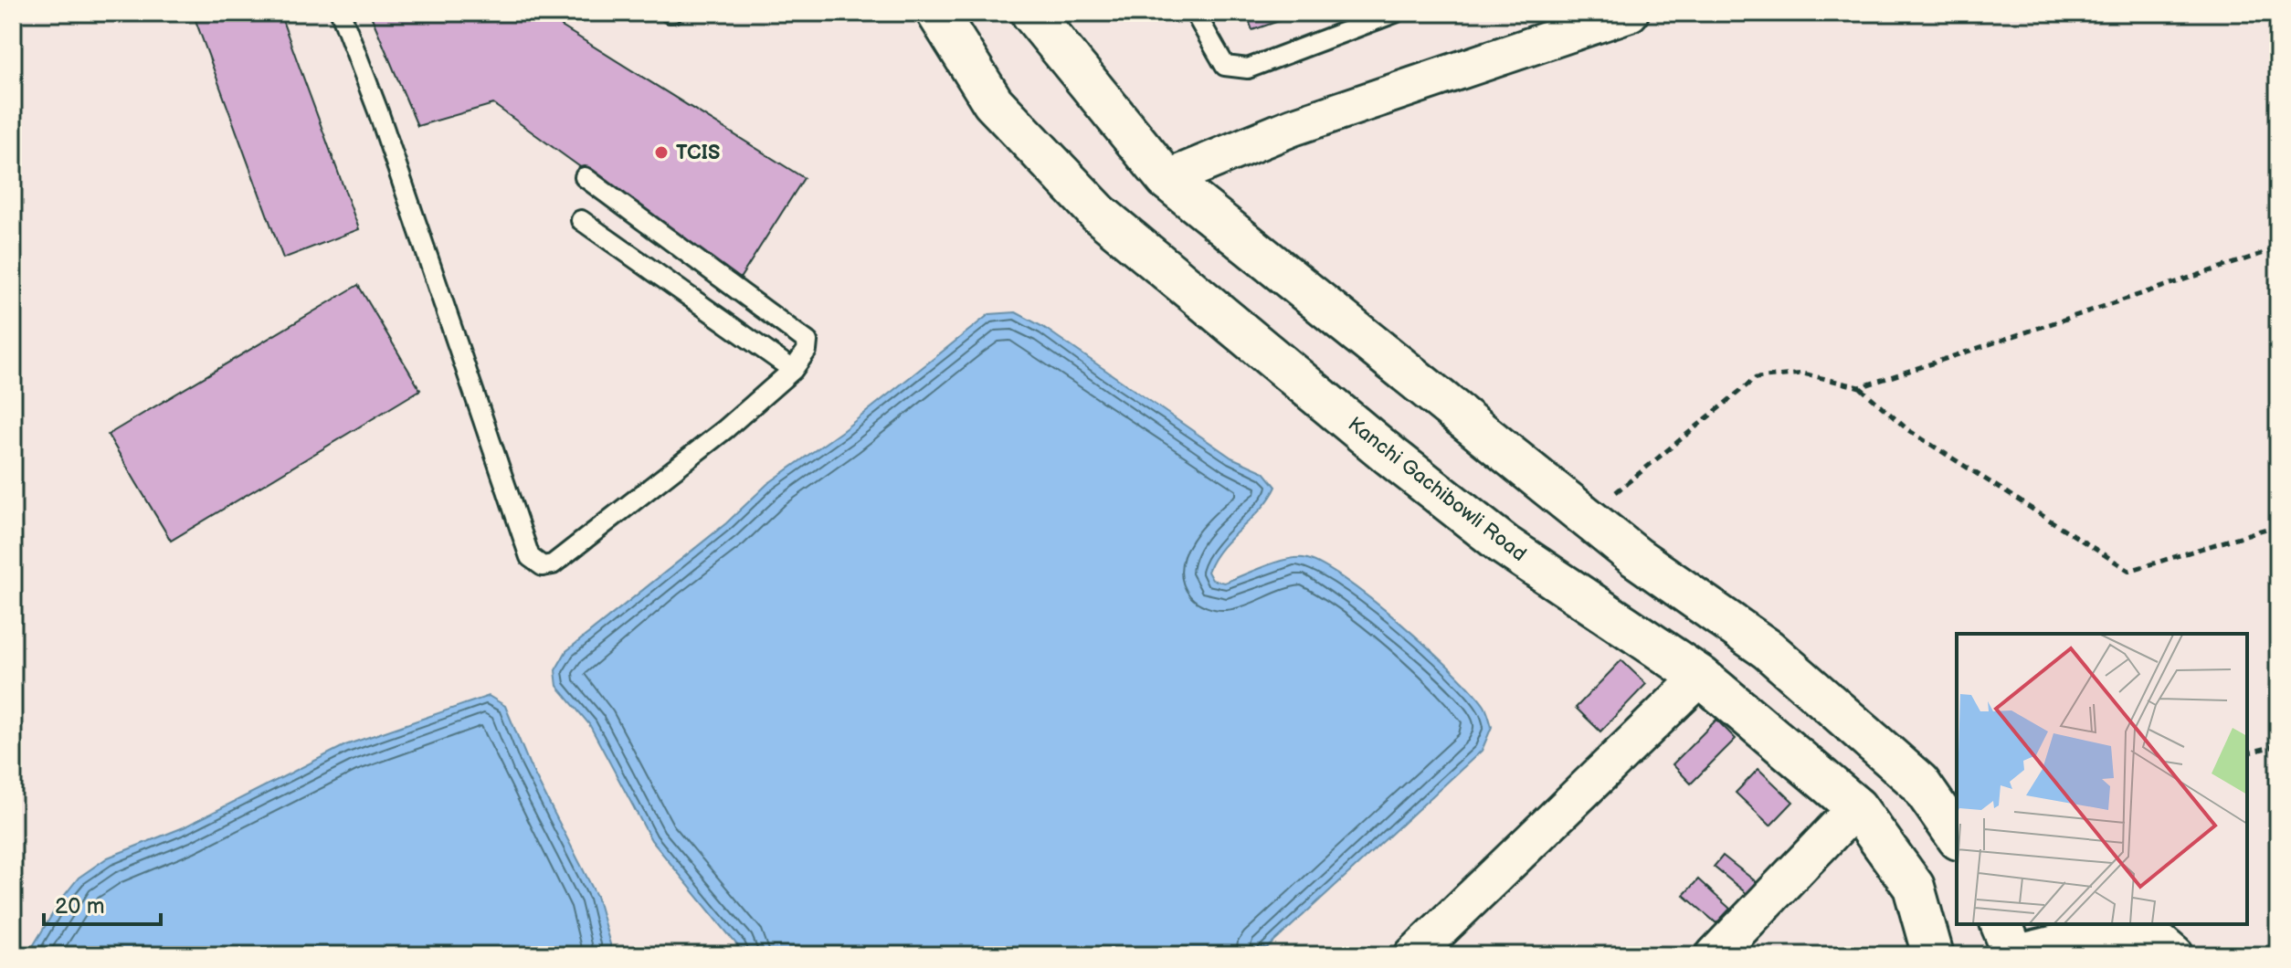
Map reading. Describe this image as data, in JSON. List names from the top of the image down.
{
  "streets": {
    "main road": ["Kanchi Gachibowli Road"]
  },
  "places": ["TCIS"],
  "scale_bar": "20 m"
}
